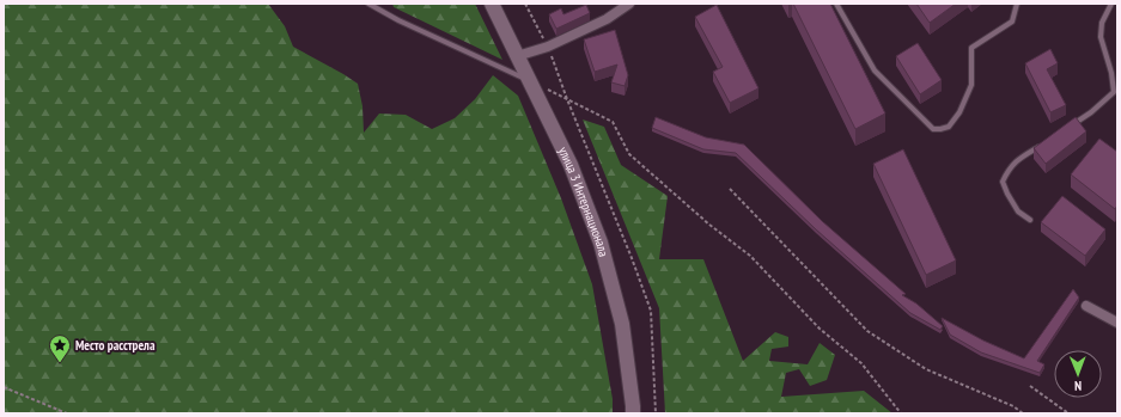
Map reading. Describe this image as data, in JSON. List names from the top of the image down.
{
  "streets": {
    "main road": ["улица 3 Интернационала"]
  },
  "places": {
    "place": ["Место расстрела"]
  },
  "north": "bottom"
}
